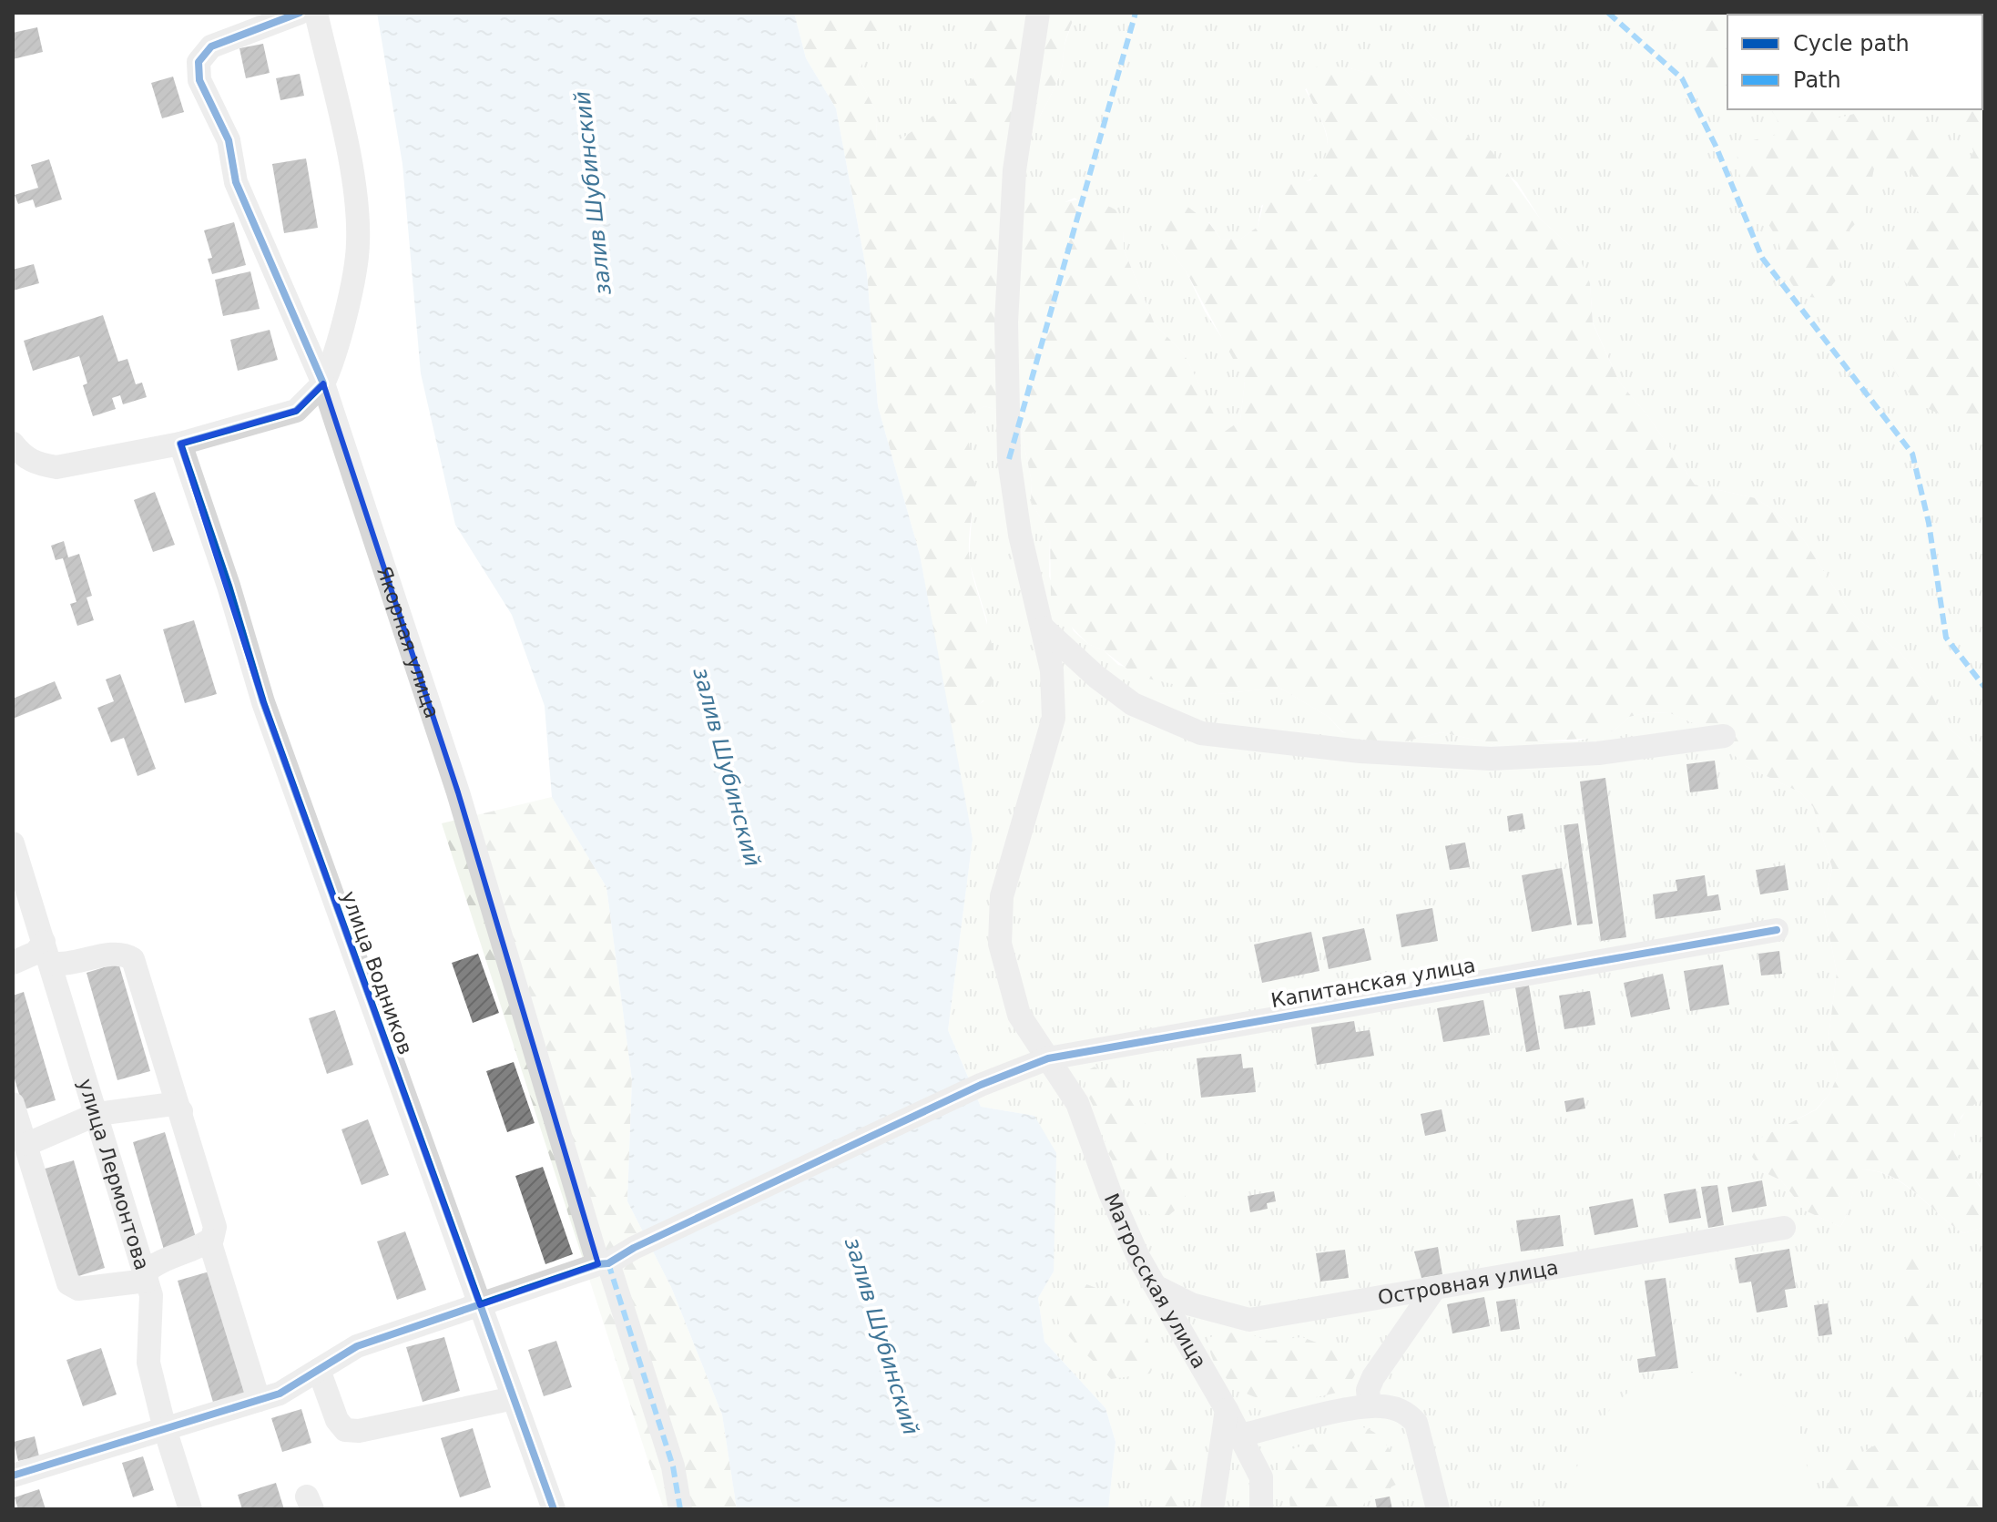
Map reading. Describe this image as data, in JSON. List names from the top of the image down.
{
  "streets": {
    "street": [
      "Якорная улица",
      "улица Водников",
      "Капитанская улица",
      "улица Лермонтова",
      "Матросская улица",
      "Островная улица"
    ]
  },
  "crossings": [
    ["Якорная улица", "Капитанская улица"],
    ["улица Водников", "Капитанская улица"],
    ["Капитанская улица", "улица Лермонтова"],
    ["Капитанская улица", "Матросская улица"],
    ["Матросская улица", "Островная улица"]
  ],
  "water": ["залив Шубинский"],
  "legend": ["Cycle path", "Path"]
}
